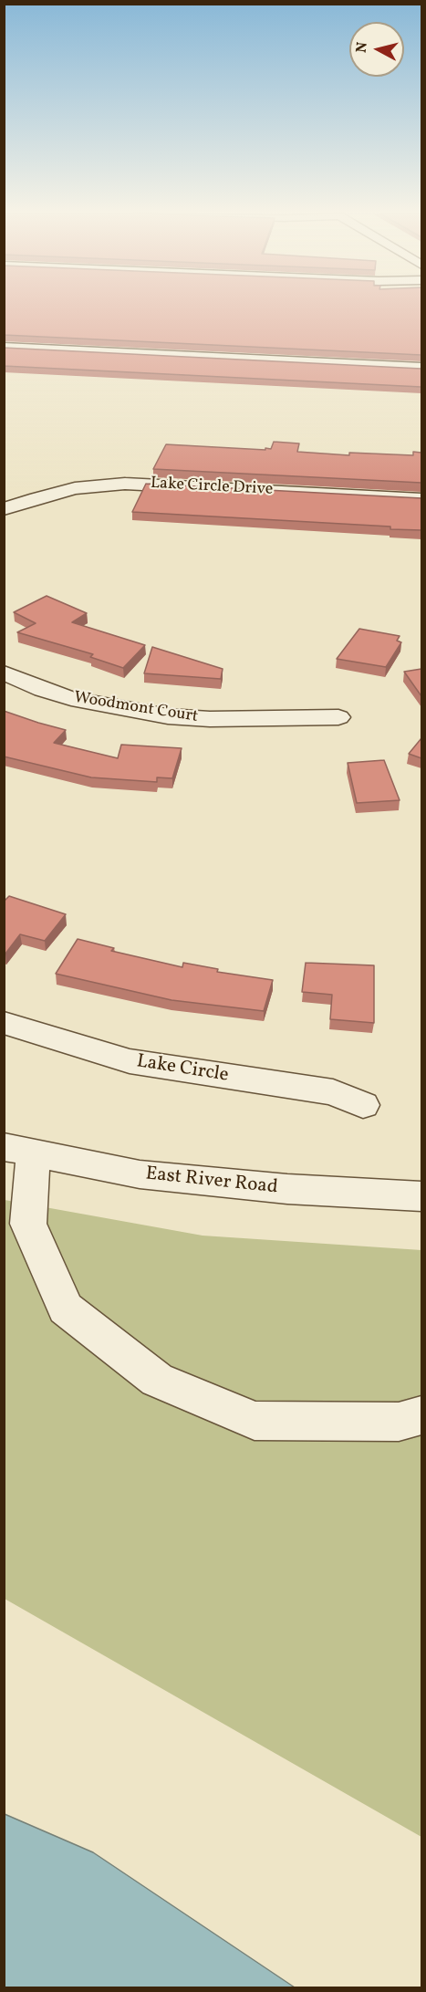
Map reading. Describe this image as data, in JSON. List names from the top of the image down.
{
  "streets": {
    "street": [
      "Lake Circle Drive",
      "Woodmont Court",
      "Lake Circle",
      "East River Road"
    ]
  },
  "north": "left"
}
